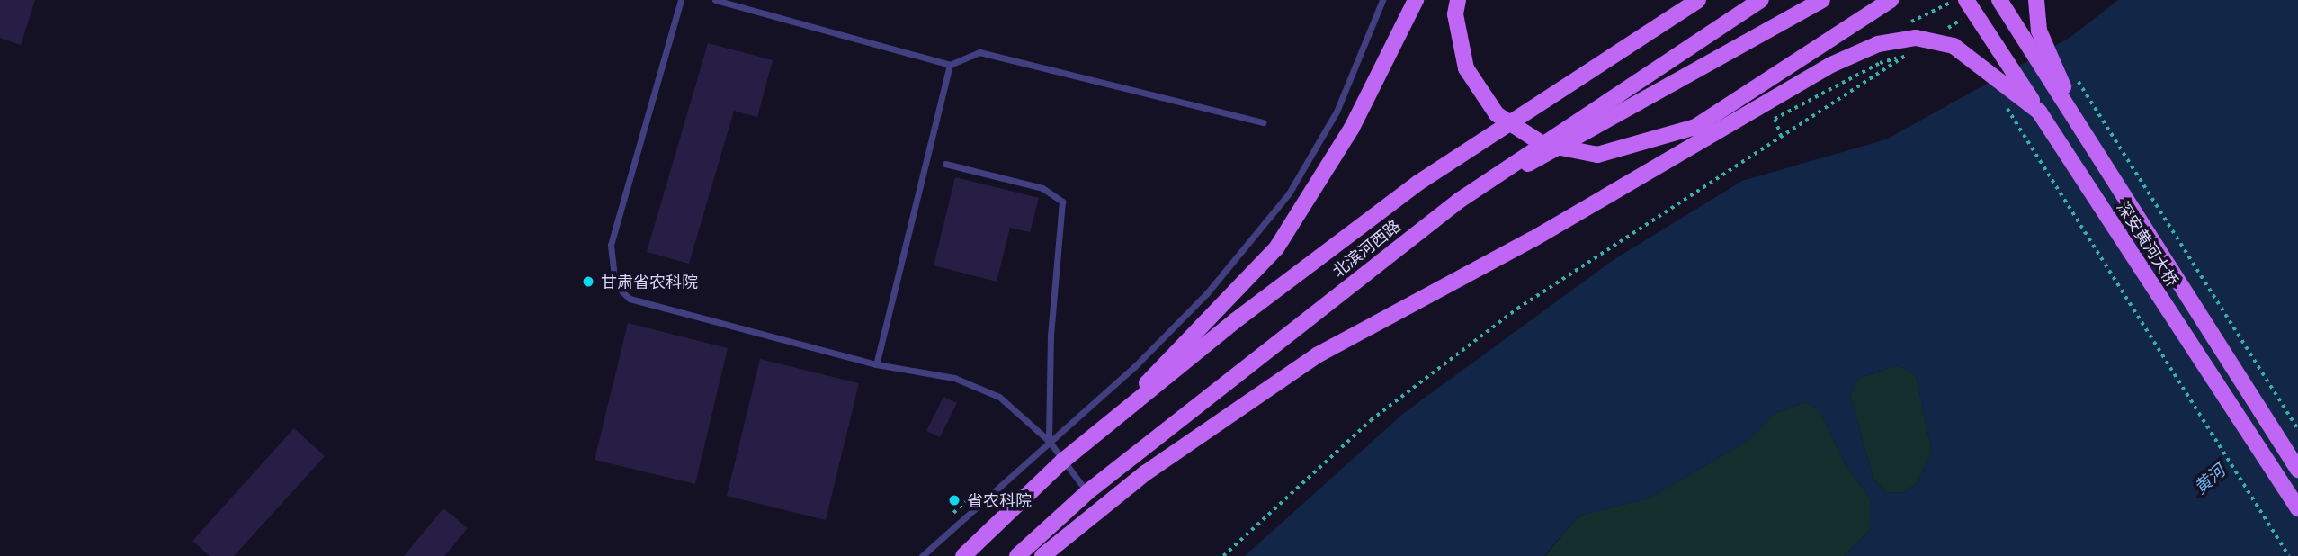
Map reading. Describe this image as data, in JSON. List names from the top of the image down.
{
  "streets": {
    "main road": ["深安黄河大桥", "北滨河西路"]
  },
  "water": ["黄河"],
  "places": ["甘肃省农科院", "省农科院"]
}
